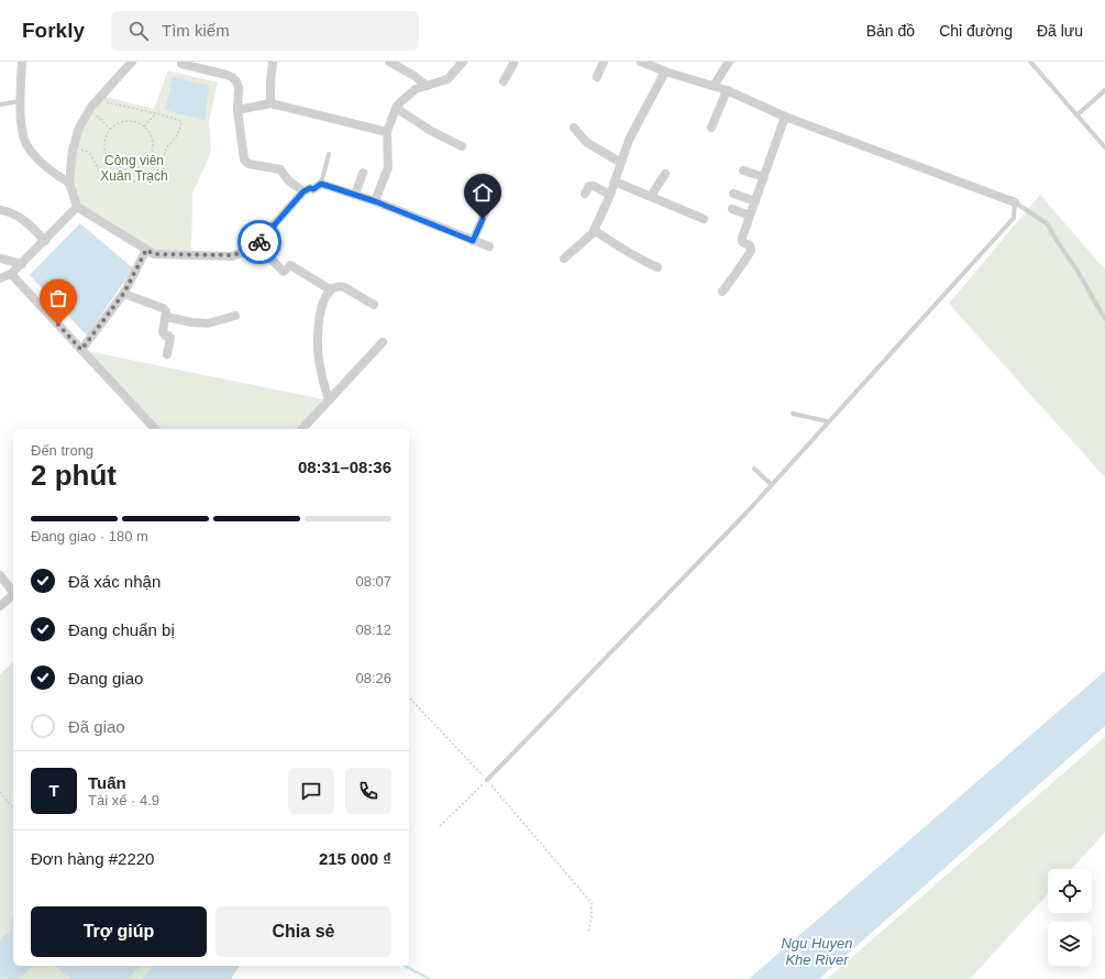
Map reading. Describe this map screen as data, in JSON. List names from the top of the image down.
{
  "water": ["Ngu Huyen Khe River"],
  "parks": ["Công viên Xuân Trạch"],
  "page": {
    "header": "Forkly",
    "search": "Tìm kiếm",
    "nav": ["Bản đồ", "Chỉ đường", "Đã lưu"],
    "heading": ["2 phút", "Đến trong", "08:31–08:36"],
    "panel": [
      "Tuấn",
      "Tài xế · 4.9",
      "Đơn hàng #2220",
      "215 000 ₫"
    ],
    "bar": "Đang giao · 180 m",
    "list": [
      ["Đã xác nhận", "08:07"],
      ["Đang chuẩn bị", "08:12"],
      ["Đang giao", "08:26"],
      "Đã giao"
    ],
    "round": "T",
    "buttons": ["Trợ giúp", "Chia sẻ"]
  }
}
